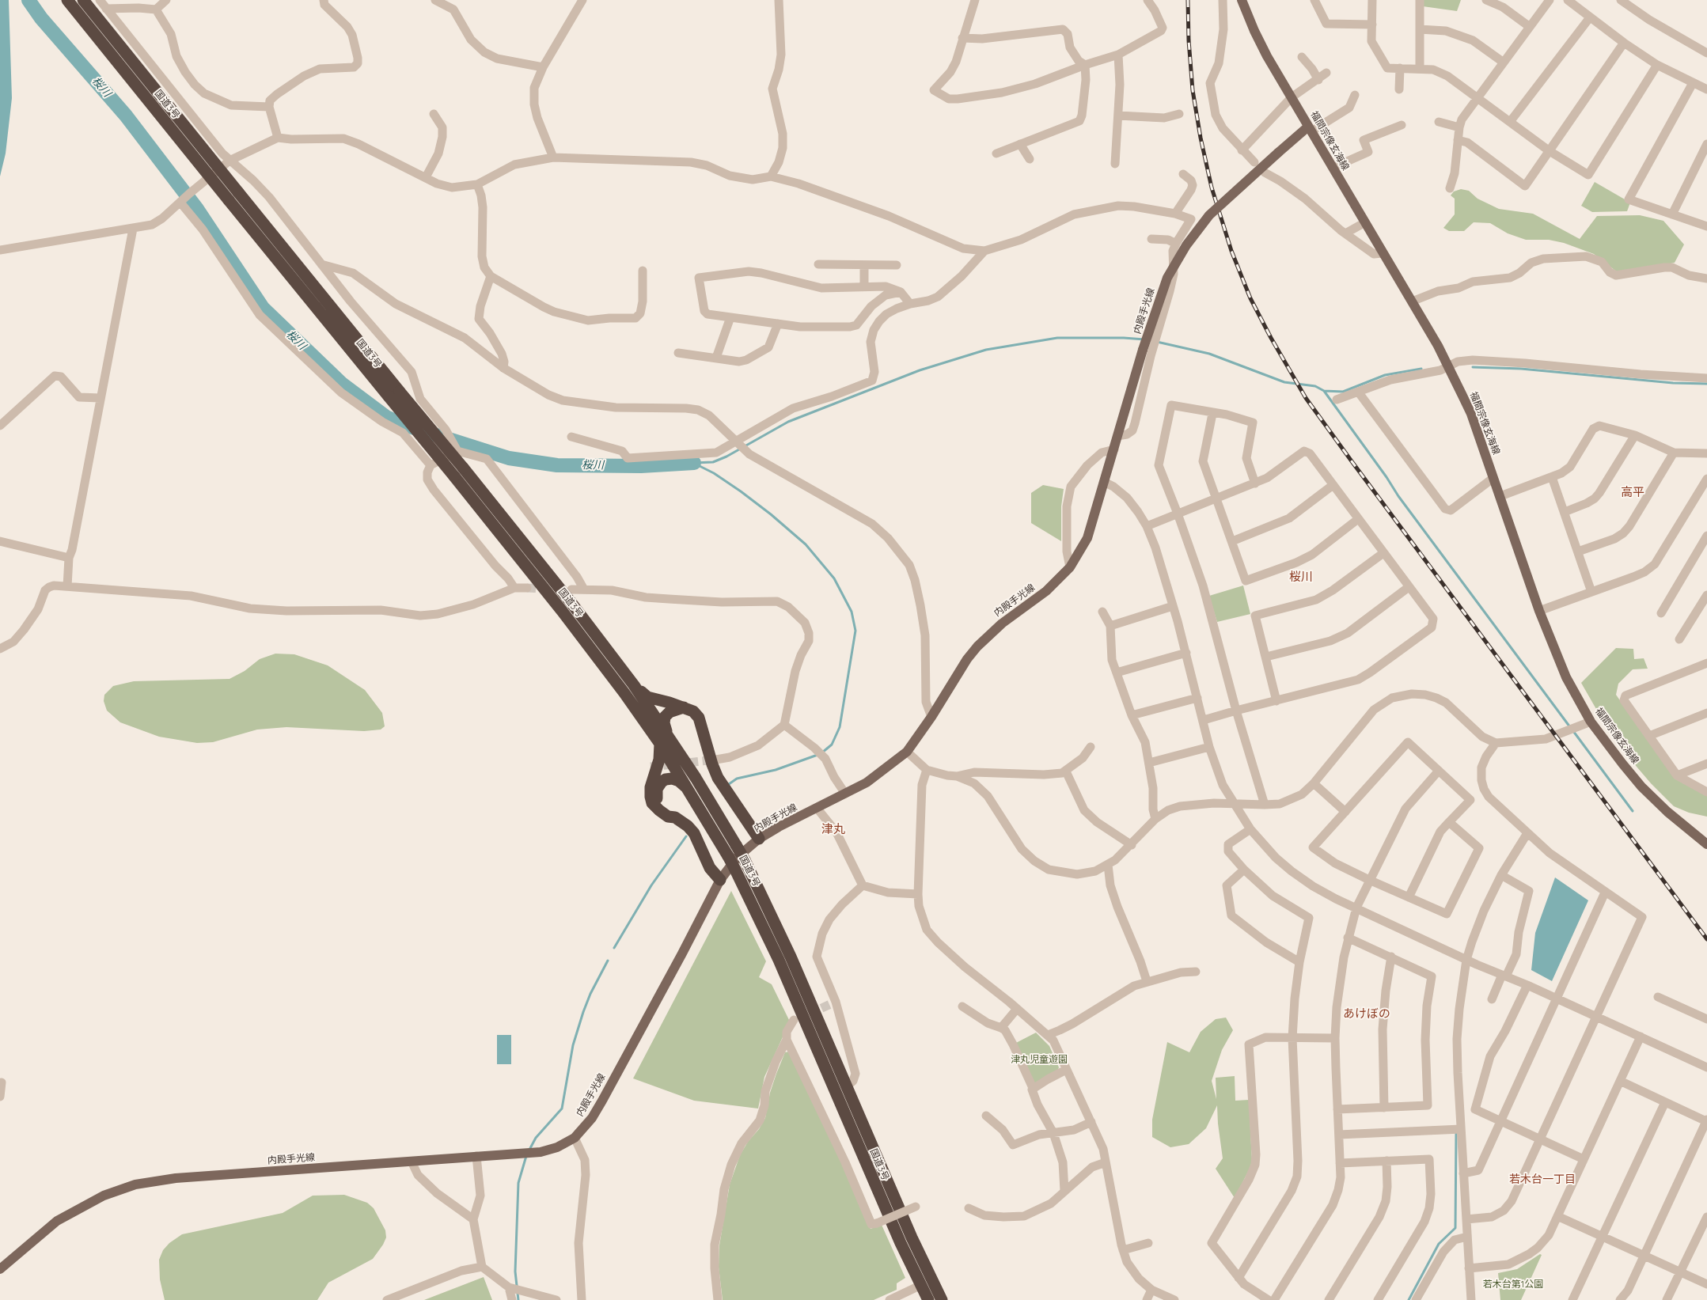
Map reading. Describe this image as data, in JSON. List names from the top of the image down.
{
  "streets": {
    "highway": ["国道3号"],
    "main road": ["福間宗像玄海線", "内殿手光線"]
  },
  "crossings": [
    ["福間宗像玄海線", "内殿手光線"]
  ],
  "districts": [
    "高平",
    "桜川",
    "津丸",
    "あけぼの",
    "若木台一丁目"
  ],
  "water": ["桜川"],
  "parks": ["津丸児童遊園", "若木台第1公園"]
}
